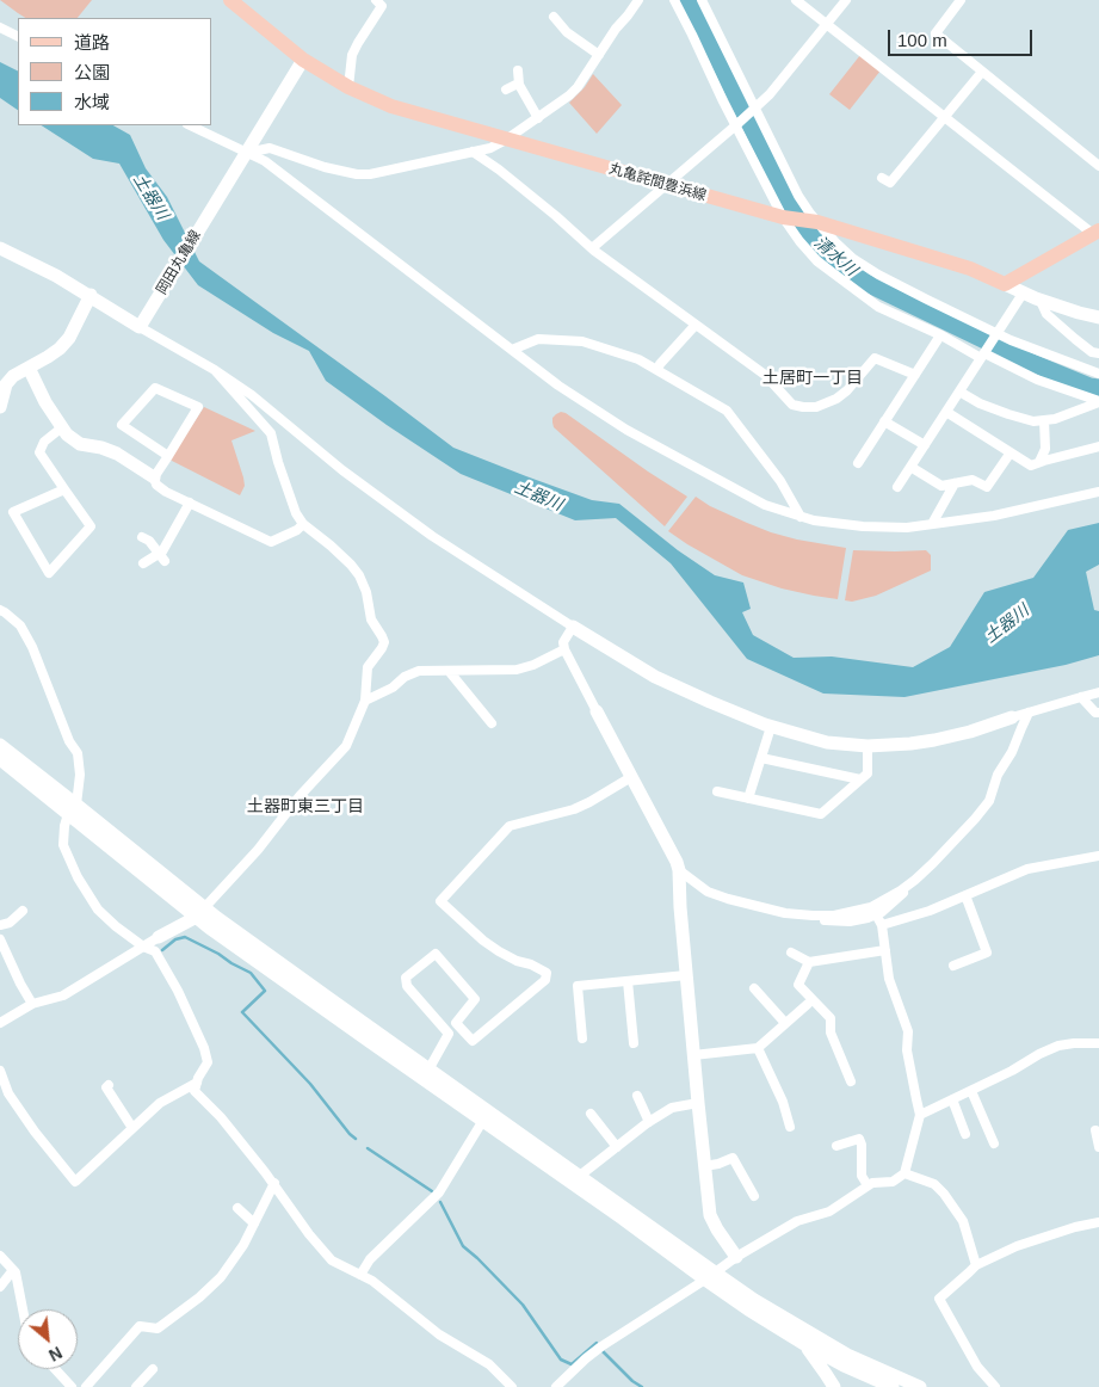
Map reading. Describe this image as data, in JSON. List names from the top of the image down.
{
  "streets": {
    "main road": ["丸亀詫間豊浜線"],
    "street": ["岡田丸亀線"]
  },
  "crossings": [
    ["丸亀詫間豊浜線", "岡田丸亀線"]
  ],
  "districts": ["土居町一丁目", "土器町東三丁目"],
  "water": ["土器川", "清水川"],
  "legend": ["道路", "公園", "水域"],
  "scale_bar": "100 m",
  "north": "bottom right"
}
